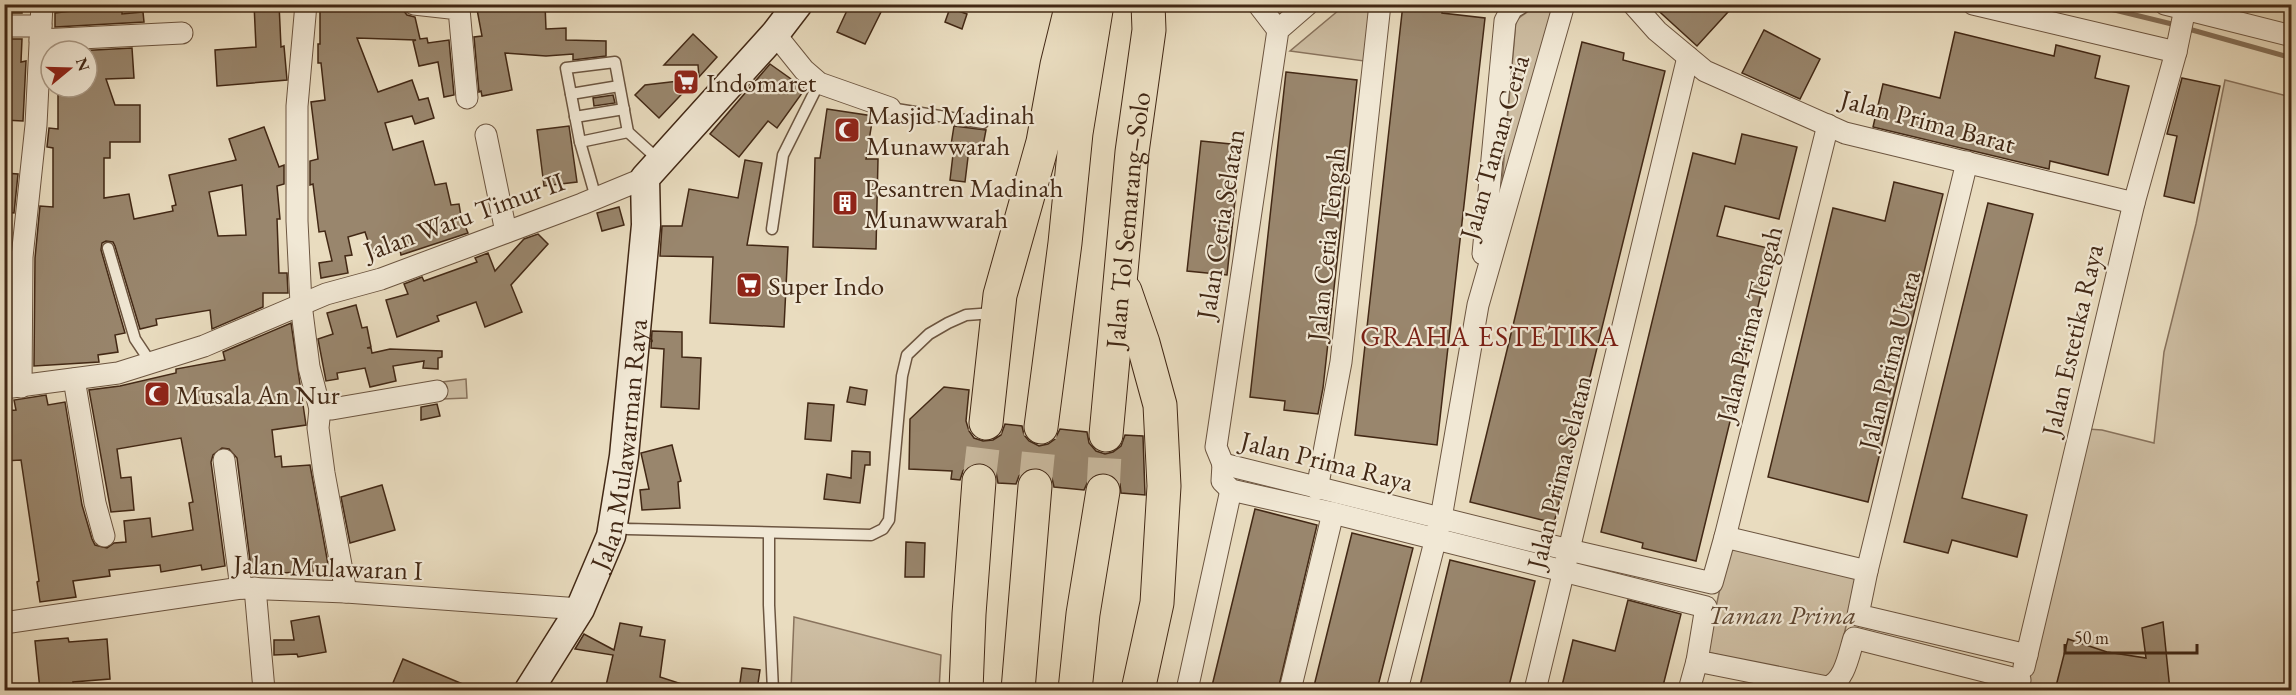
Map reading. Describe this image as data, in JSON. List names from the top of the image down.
{
  "streets": {
    "highway": ["Jalan Tol Semarang–Solo"],
    "main road": ["Jalan Mulawarman Raya"],
    "street": [
      "Jalan Prima Barat",
      "Jalan Taman Ceria",
      "Jalan Waru Timur II",
      "Jalan Ceria Selatan",
      "Jalan Ceria Tengah",
      "Jalan Prima Tengah",
      "Jalan Estetika Raya",
      "Jalan Prima Utara",
      "Jalan Prima Raya",
      "Jalan Prima Selatan",
      "Jalan Mulawaran I"
    ]
  },
  "crossings": [
    ["Jalan Prima Barat", "Jalan Prima Tengah"],
    ["Jalan Prima Barat", "Jalan Estetika Raya"],
    ["Jalan Prima Barat", "Jalan Prima Utara"],
    ["Jalan Prima Barat", "Jalan Prima Selatan"],
    ["Jalan Taman Ceria", "Jalan Prima Raya"],
    ["Jalan Waru Timur II", "Jalan Mulawarman Raya"],
    ["Jalan Ceria Selatan", "Jalan Prima Raya"],
    ["Jalan Ceria Tengah", "Jalan Prima Raya"],
    ["Jalan Mulawarman Raya", "Jalan Mulawaran I"],
    ["Jalan Prima Raya", "Jalan Prima Selatan"]
  ],
  "districts": ["GRAHA ESTETIKA"],
  "parks": ["Taman Prima"],
  "places": {
    "supermarket": ["Indomaret", "Super Indo"],
    "mosque": ["Masjid Madinah Munawwarah", "Musala An Nur"],
    "building": ["Pesantren Madinah Munawwarah"]
  },
  "scale_bar": "50 m",
  "north": "right"
}
